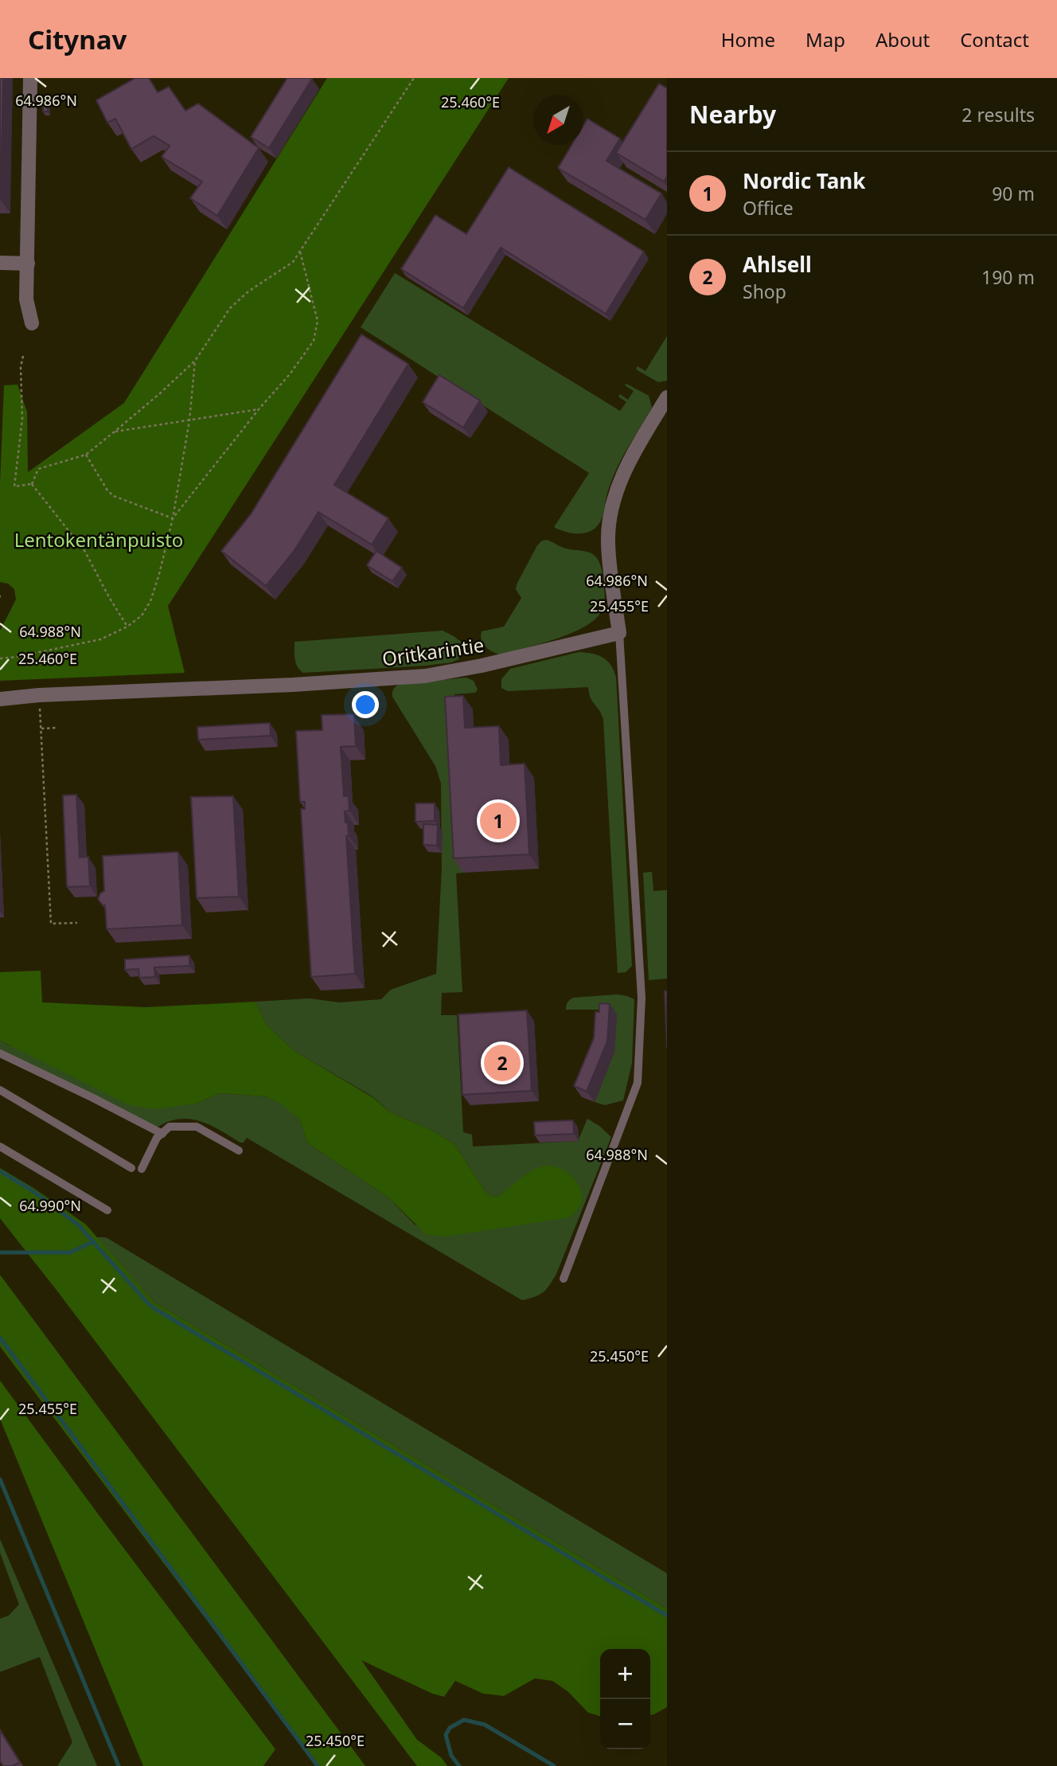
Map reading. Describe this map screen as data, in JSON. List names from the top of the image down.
{
  "streets": {
    "street": ["Oritkarintie"]
  },
  "parks": ["Lentokentänpuisto"],
  "north": "bottom left",
  "page": {
    "header": "Citynav",
    "nav": [
      "Home",
      "Map",
      "About",
      "Contact"
    ],
    "heading": ["Nearby", "2 results"],
    "list": [
      {
        "mark": "1",
        "name": "Nordic Tank",
        "note": "Office",
        "value": "90 m"
      },
      {
        "mark": "2",
        "name": "Ahlsell",
        "note": "Shop",
        "value": "190 m"
      }
    ],
    "pins": ["1", "2"],
    "map_buttons": ["+", "−"]
  },
  "coordinates": [
    "64.986°N",
    "25.460°E",
    "25.455°E",
    "64.988°N",
    "64.990°N",
    "25.450°E"
  ]
}
